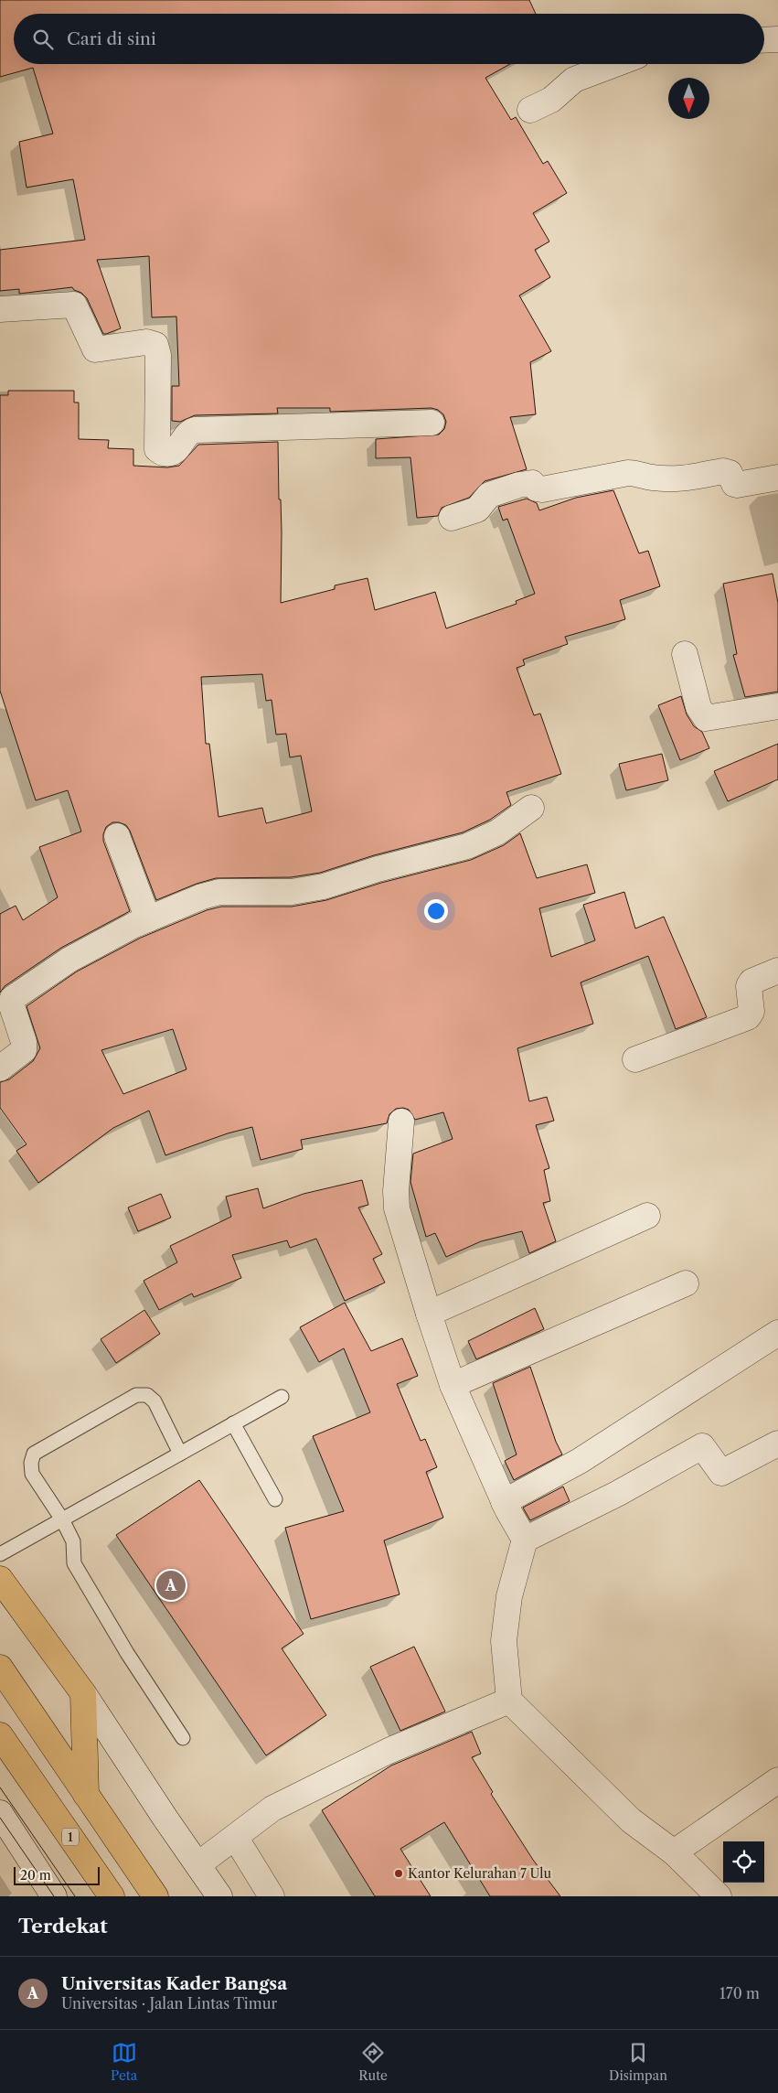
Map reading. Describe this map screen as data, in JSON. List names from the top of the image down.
{
  "streets": {
    "highway": ["1"]
  },
  "places": ["Kantor Kelurahan 7 Ulu"],
  "scale_bar": "20 m",
  "north": "bottom",
  "page": {
    "search": "Cari di sini",
    "pins": "A",
    "scale": "20 m",
    "heading": "Terdekat",
    "list": [
      {
        "mark": "A",
        "name": "Universitas Kader Bangsa",
        "note": "Universitas · Jalan Lintas Timur",
        "value": "170 m"
      }
    ],
    "nav": ["Peta", "Rute", "Disimpan"]
  }
}
